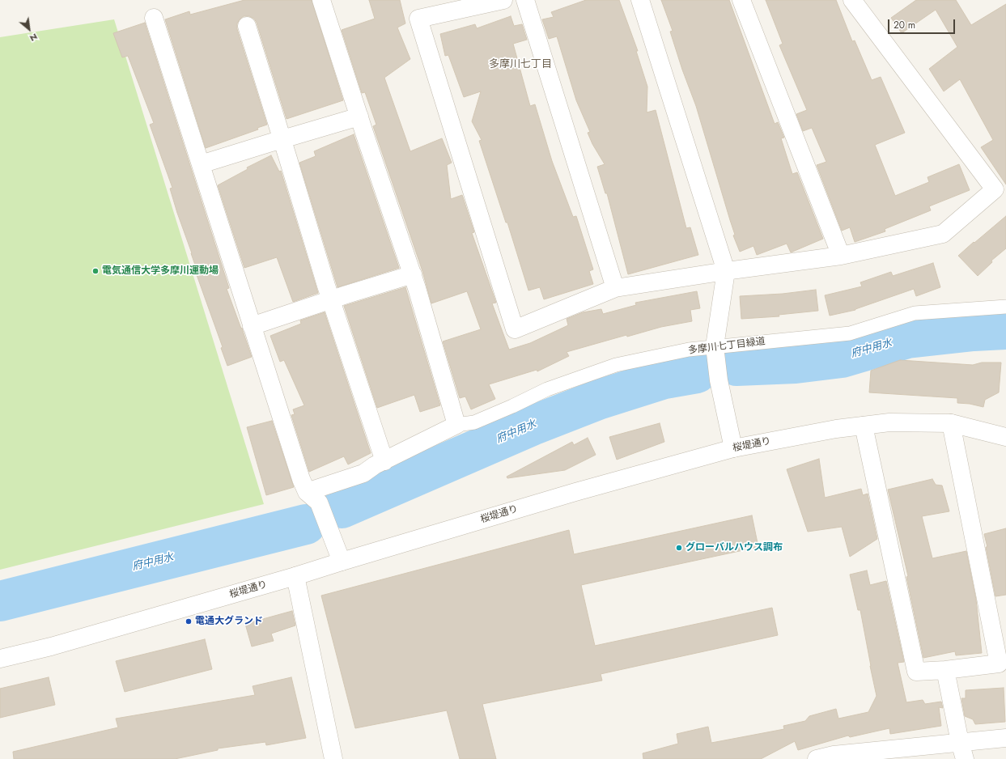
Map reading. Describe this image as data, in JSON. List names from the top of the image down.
{
  "streets": {
    "street": ["多摩川七丁目緑道", "桜堤通り"]
  },
  "districts": ["多摩川七丁目"],
  "water": ["府中用水"],
  "places": ["電気通信大学多摩川運動場", "グローバルハウス調布", "電通大グランド"],
  "scale_bar": "20 m",
  "north": "bottom right"
}
